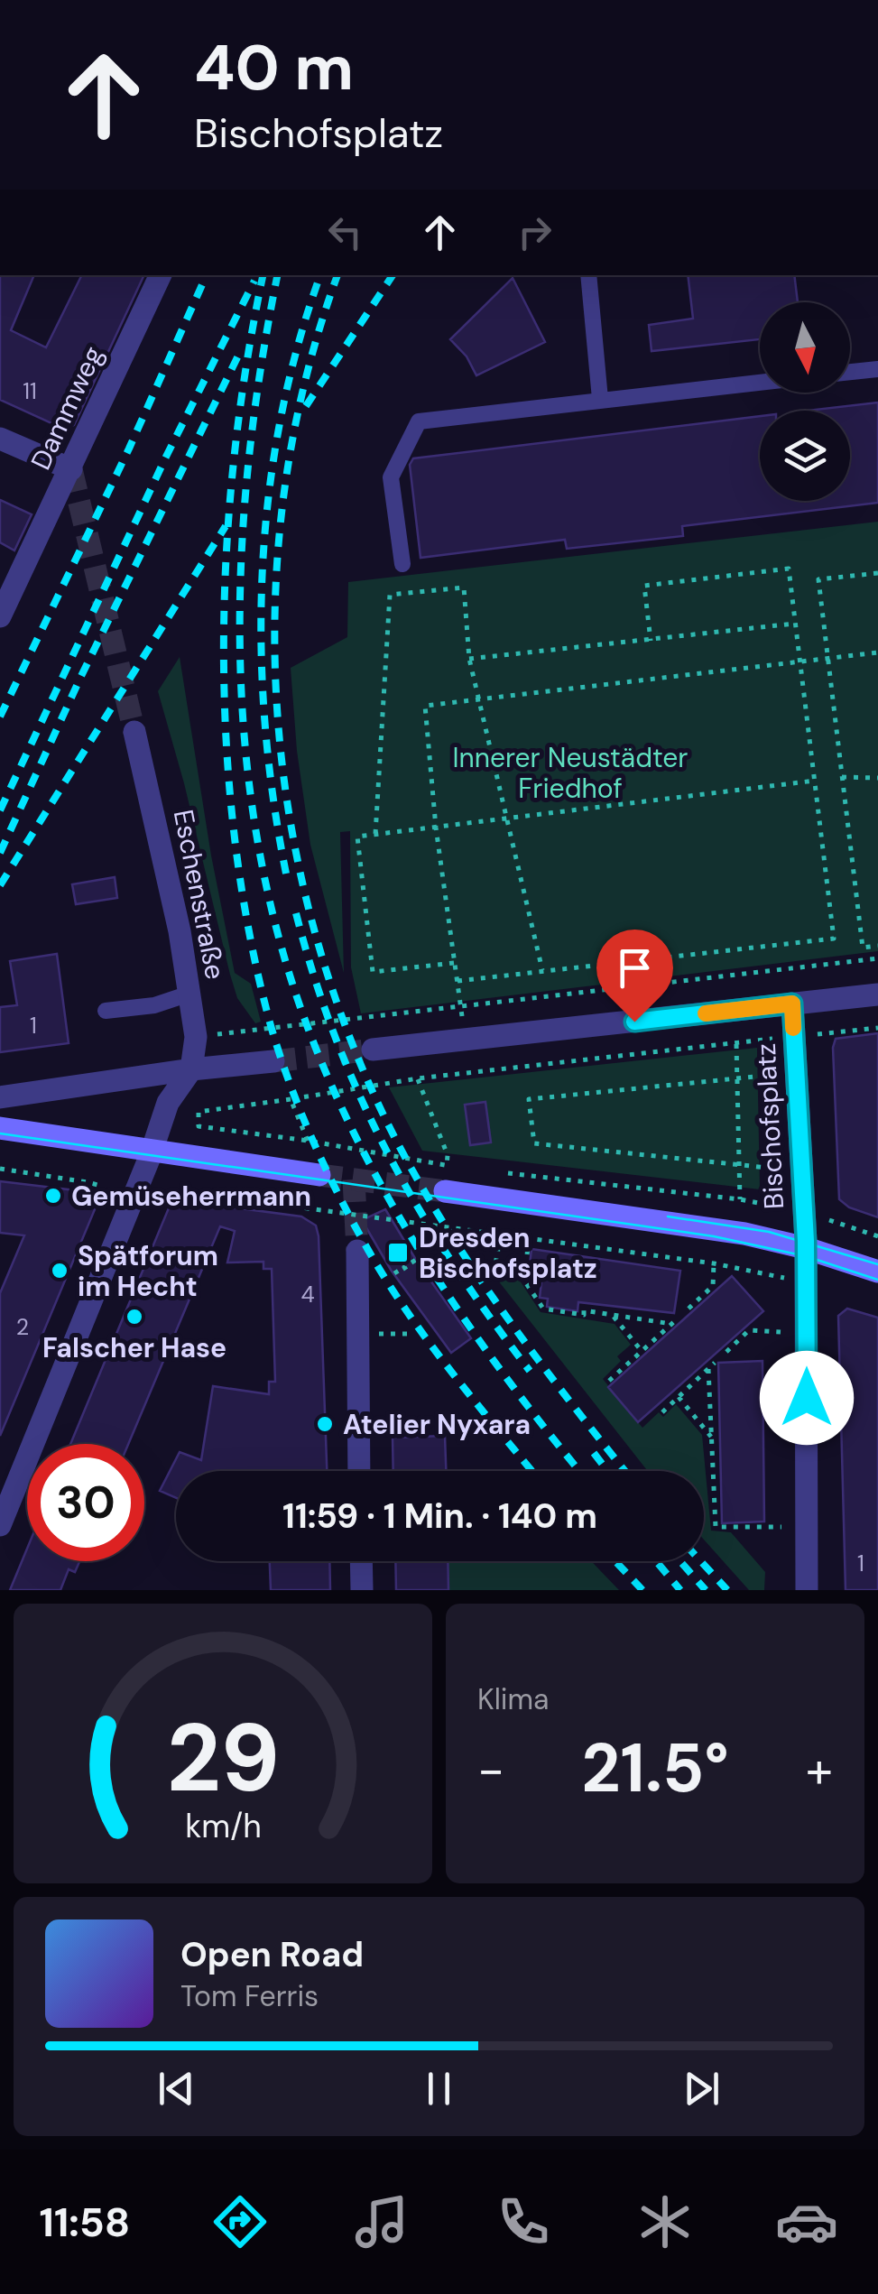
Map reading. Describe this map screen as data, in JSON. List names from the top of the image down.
{
  "streets": {
    "main road": ["Bischofsplatz"],
    "street": ["Dammweg", "Eschenstraße"]
  },
  "parks": ["Innerer Neustädter Friedhof"],
  "places": {
    "other": [
      "Gemüseherrmann",
      "Spätforum im Hecht",
      "Falscher Hase",
      "Atelier Nyxara"
    ],
    "transit": ["Dresden Bischofsplatz"]
  },
  "house_numbers": [
    "11",
    "1",
    "4",
    "2",
    "1"
  ],
  "north": "bottom",
  "page": {
    "turn": ["40 m", "Bischofsplatz"],
    "limit": "30",
    "trip": "11:59 · 1 Min. · 140 m",
    "tile": "Klima",
    "heat": ["−", "21.5°", "+"],
    "song": ["Open Road", "Tom Ferris"],
    "tabs": "11:58",
    "gauge": ["29", "km/h"]
  }
}
